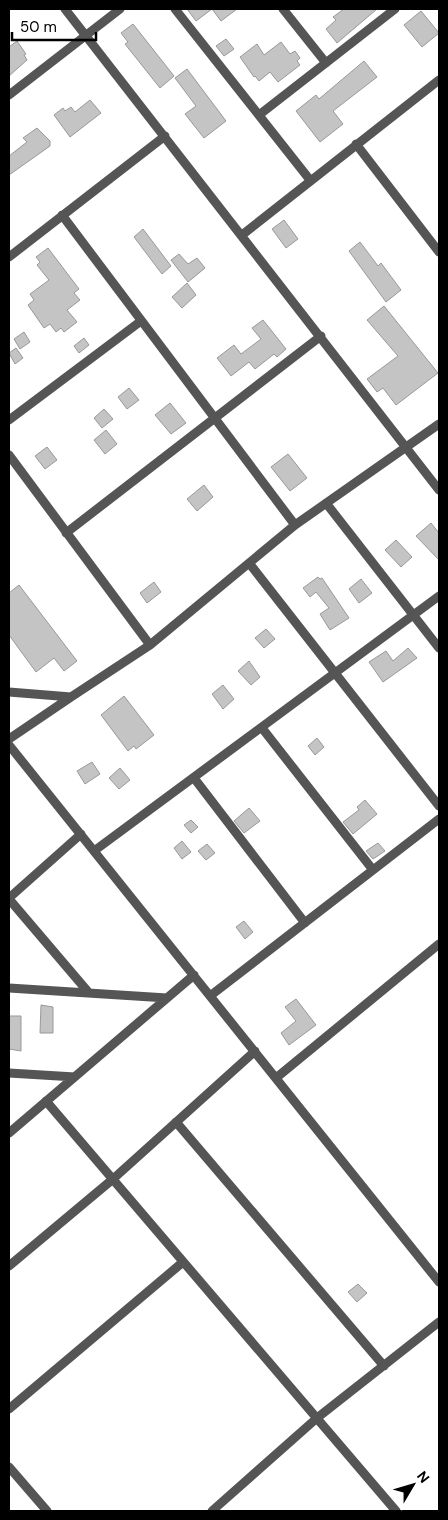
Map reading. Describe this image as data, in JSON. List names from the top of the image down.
{
  "scale_bar": "50 m",
  "north": "top right"
}
